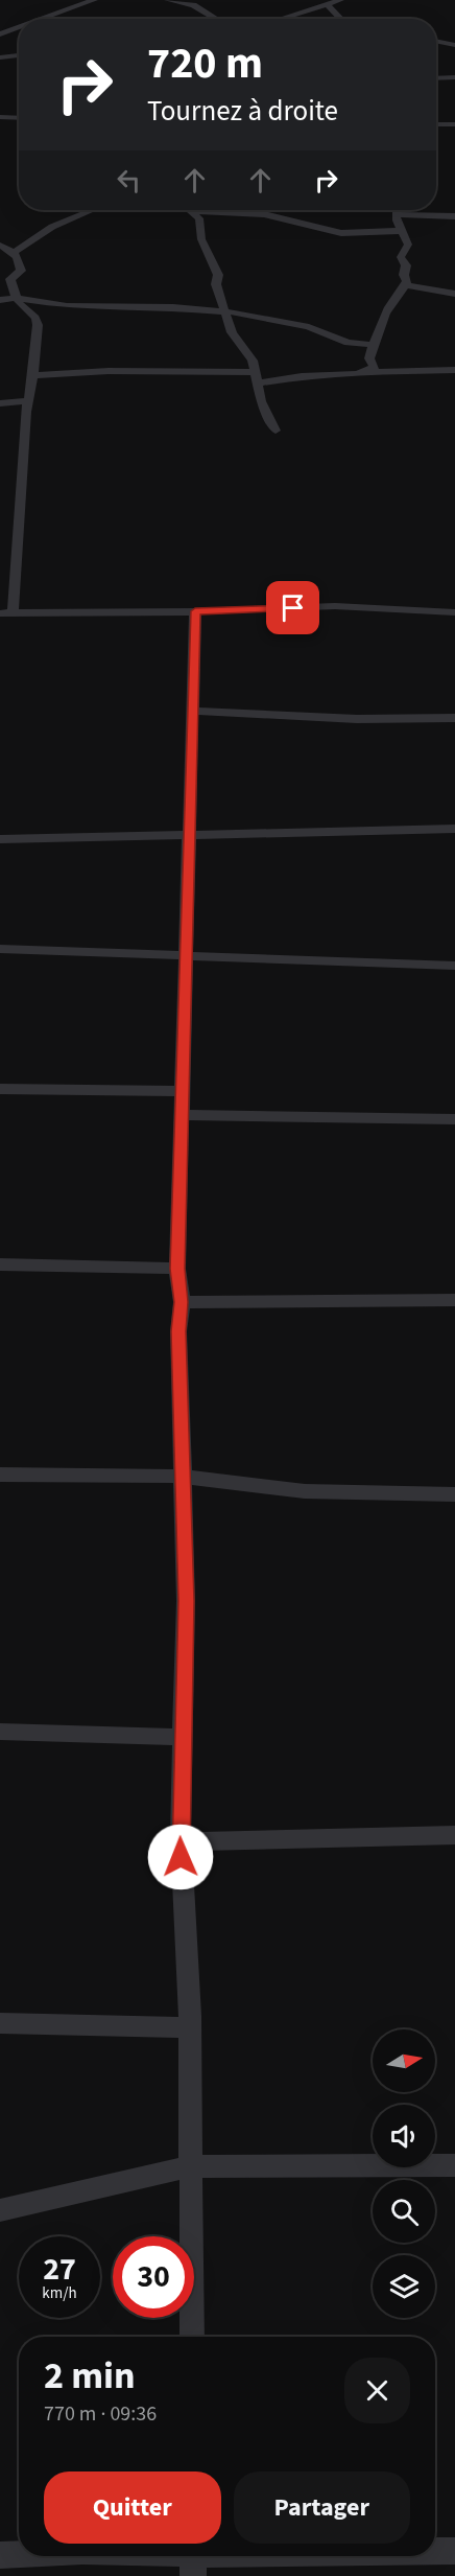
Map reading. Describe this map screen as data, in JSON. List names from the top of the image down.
{
  "north": "right",
  "page": {
    "turn": ["720 m", "Tournez à droite"],
    "speed": "27 km/h",
    "limit": "30",
    "heading": ["2 min", "770 m · 09:36"],
    "buttons": ["Quitter", "Partager"]
  }
}
